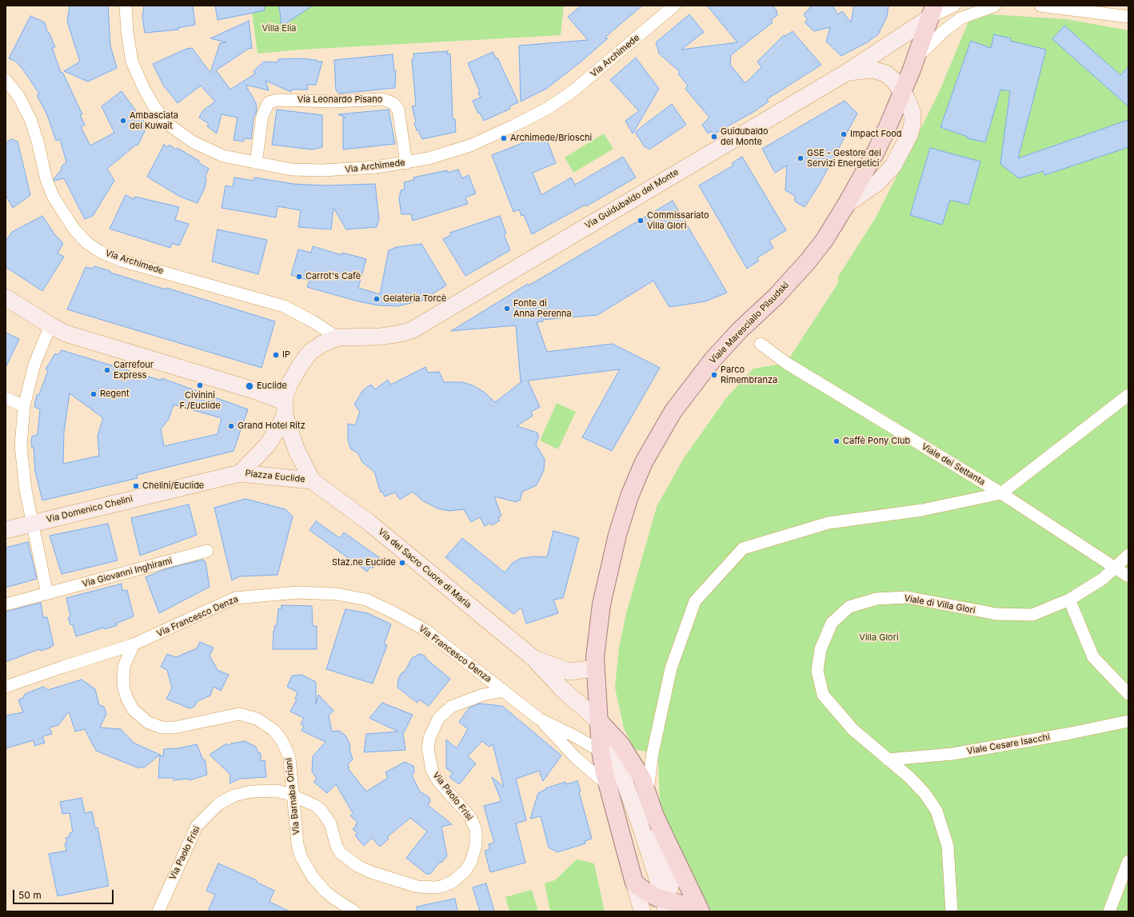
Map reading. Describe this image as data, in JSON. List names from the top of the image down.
{
  "streets": {
    "main road": ["Viale Maresciallo Pilsudski"],
    "street": [
      "Via Archimede",
      "Via Leonardo Pisano",
      "Via Guidubaldo del Monte",
      "Viale dei Settanta",
      "Piazza Euclide",
      "Via Domenico Chelini",
      "Via del Sacro Cuore di Maria",
      "Via Giovanni Inghirami",
      "Viale di Villa Glori",
      "Via Francesco Denza",
      "Viale Cesare Isacchi",
      "Via Barnaba Oriani",
      "Via Paolo Frisi"
    ]
  },
  "crossings": [
    ["Via Archimede", "Via Leonardo Pisano"],
    ["Via Archimede", "Piazza Euclide"],
    ["Via Guidubaldo del Monte", "Viale Maresciallo Pilsudski"],
    ["Via Guidubaldo del Monte", "Piazza Euclide"],
    ["Viale Maresciallo Pilsudski", "Via del Sacro Cuore di Maria"],
    ["Viale Maresciallo Pilsudski", "Via Francesco Denza"],
    ["Viale dei Settanta", "Viale di Villa Glori"],
    ["Piazza Euclide", "Via Domenico Chelini"],
    ["Piazza Euclide", "Via del Sacro Cuore di Maria"],
    ["Viale di Villa Glori", "Viale Cesare Isacchi"],
    ["Via Francesco Denza", "Via Barnaba Oriani"],
    ["Via Francesco Denza", "Via Paolo Frisi"],
    ["Via Barnaba Oriani", "Via Paolo Frisi"]
  ],
  "parks": ["Villa Elia", "Villa Glori"],
  "places": [
    "Ambasciata del Kuwait",
    "Impact Food",
    "Guidubaldo del Monte",
    "Archimede/Brioschi",
    "GSE - Gestore dei Servizi Energetici",
    "Commissariato Villa Glori",
    "Carrot's Cafè",
    "Gelateria Torcè",
    "Fonte di Anna Perenna",
    "IP",
    "Carrefour Express",
    "Parco Rimembranza",
    "Civinini F./Euclide",
    "Euclide",
    "Regent",
    "Grand Hotel Ritz",
    "Caffè Pony Club",
    "Chelini/Euclide",
    "Staz.ne Euclide"
  ],
  "scale_bar": "50 m"
}
